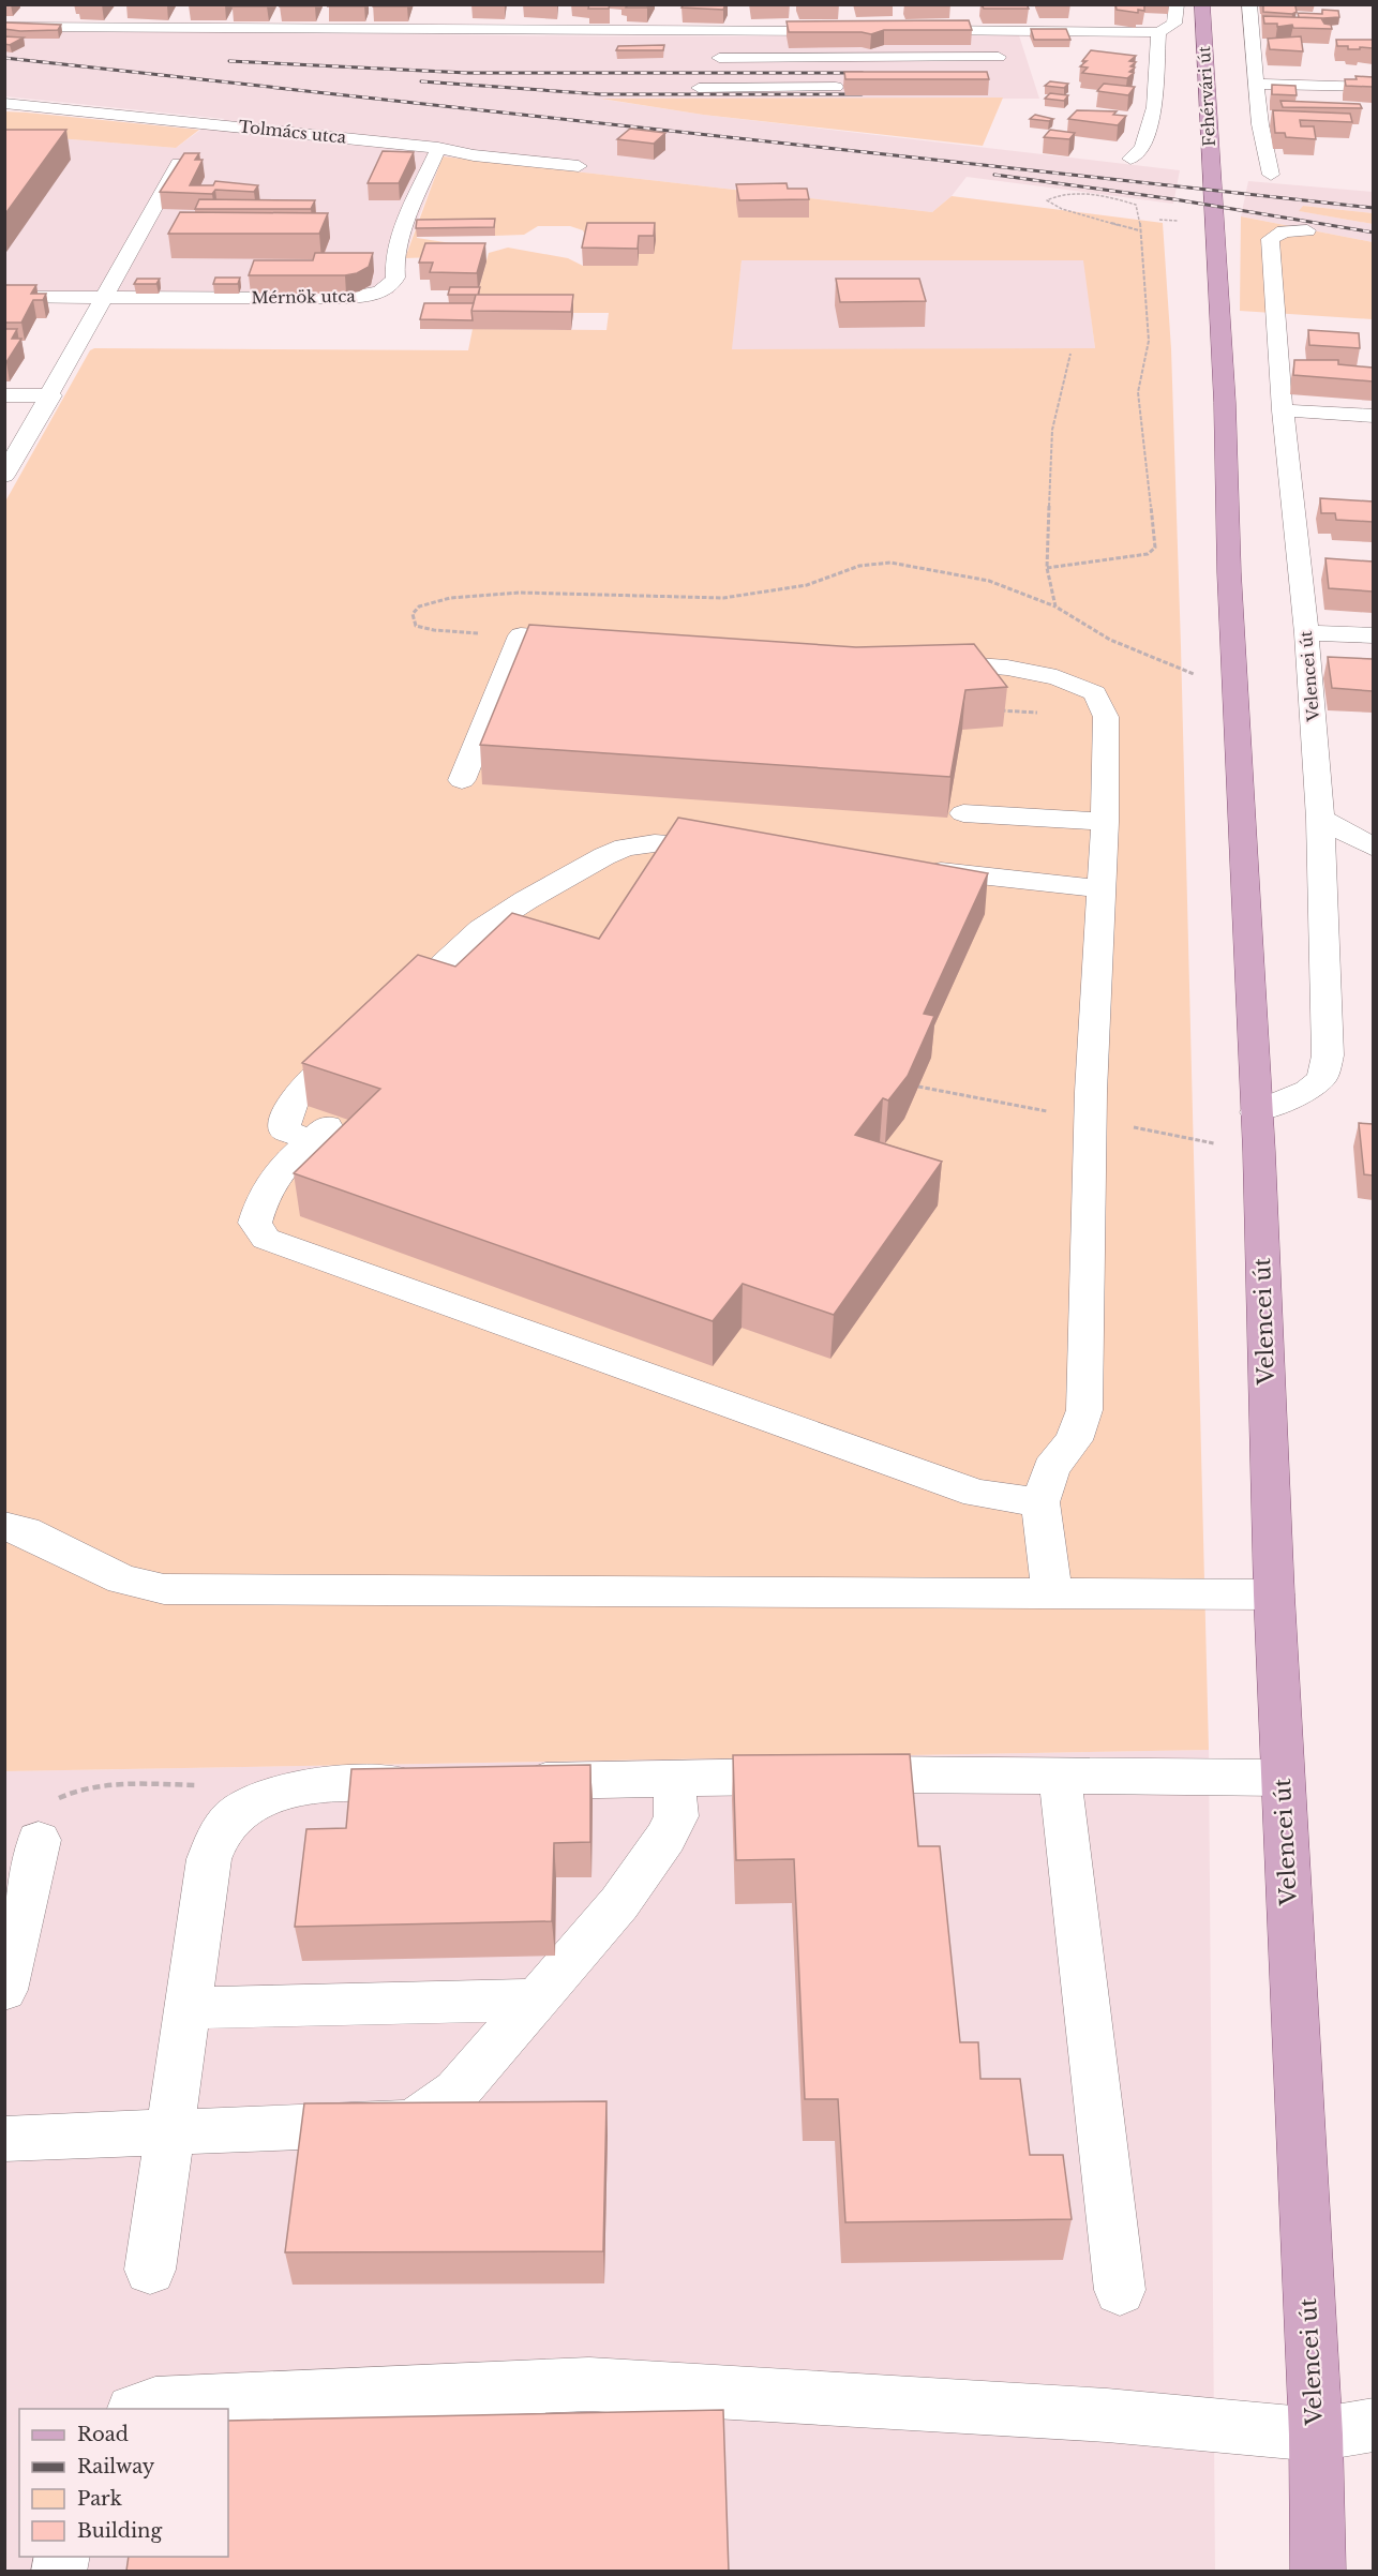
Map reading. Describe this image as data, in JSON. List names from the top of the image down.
{
  "streets": {
    "main road": ["Fehérvári út", "Velencei út"],
    "street": ["Tolmács utca", "Mérnök utca"]
  },
  "crossings": [
    ["Fehérvári út", "Velencei út"],
    ["Tolmács utca", "Mérnök utca"]
  ],
  "legend": [
    "Road",
    "Railway",
    "Park",
    "Building"
  ]
}
